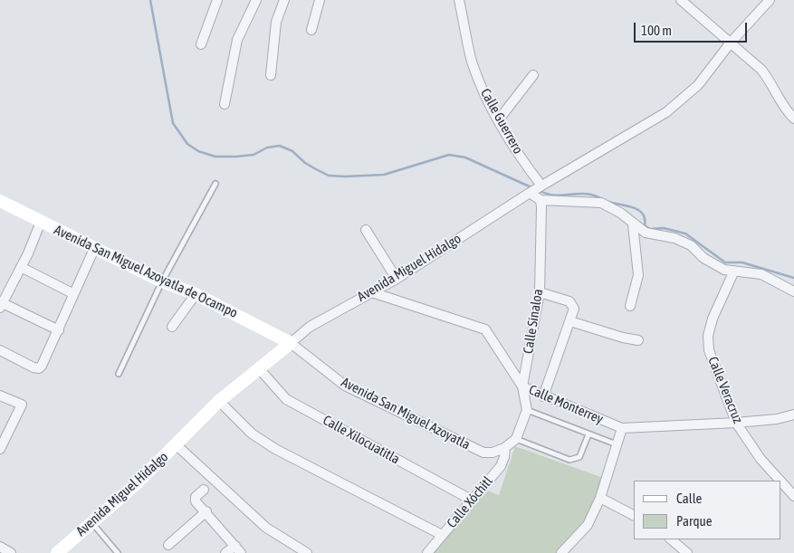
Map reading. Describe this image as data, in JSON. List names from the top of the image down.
{
  "streets": {
    "street": [
      "Calle Guerrero",
      "Avenida Miguel Hidalgo",
      "Avenida San Miguel Azoyatla de Ocampo",
      "Calle Sinaloa",
      "Calle Veracruz",
      "Calle Monterrey",
      "Avenida San Miguel Azoyatla",
      "Calle Xilocuatitla",
      "Calle Xóchitl"
    ]
  },
  "crossings": [
    ["Calle Guerrero", "Avenida Miguel Hidalgo"],
    ["Avenida Miguel Hidalgo", "Avenida San Miguel Azoyatla de Ocampo"],
    ["Avenida Miguel Hidalgo", "Calle Monterrey"],
    ["Avenida Miguel Hidalgo", "Avenida San Miguel Azoyatla"],
    ["Avenida Miguel Hidalgo", "Calle Xilocuatitla"],
    ["Avenida San Miguel Azoyatla de Ocampo", "Avenida San Miguel Azoyatla"],
    ["Calle Sinaloa", "Calle Monterrey"],
    ["Calle Veracruz", "Calle Monterrey"],
    ["Avenida San Miguel Azoyatla", "Calle Xóchitl"],
    ["Calle Xilocuatitla", "Calle Xóchitl"]
  ],
  "legend": ["Calle", "Parque"],
  "scale_bar": "100 m"
}
